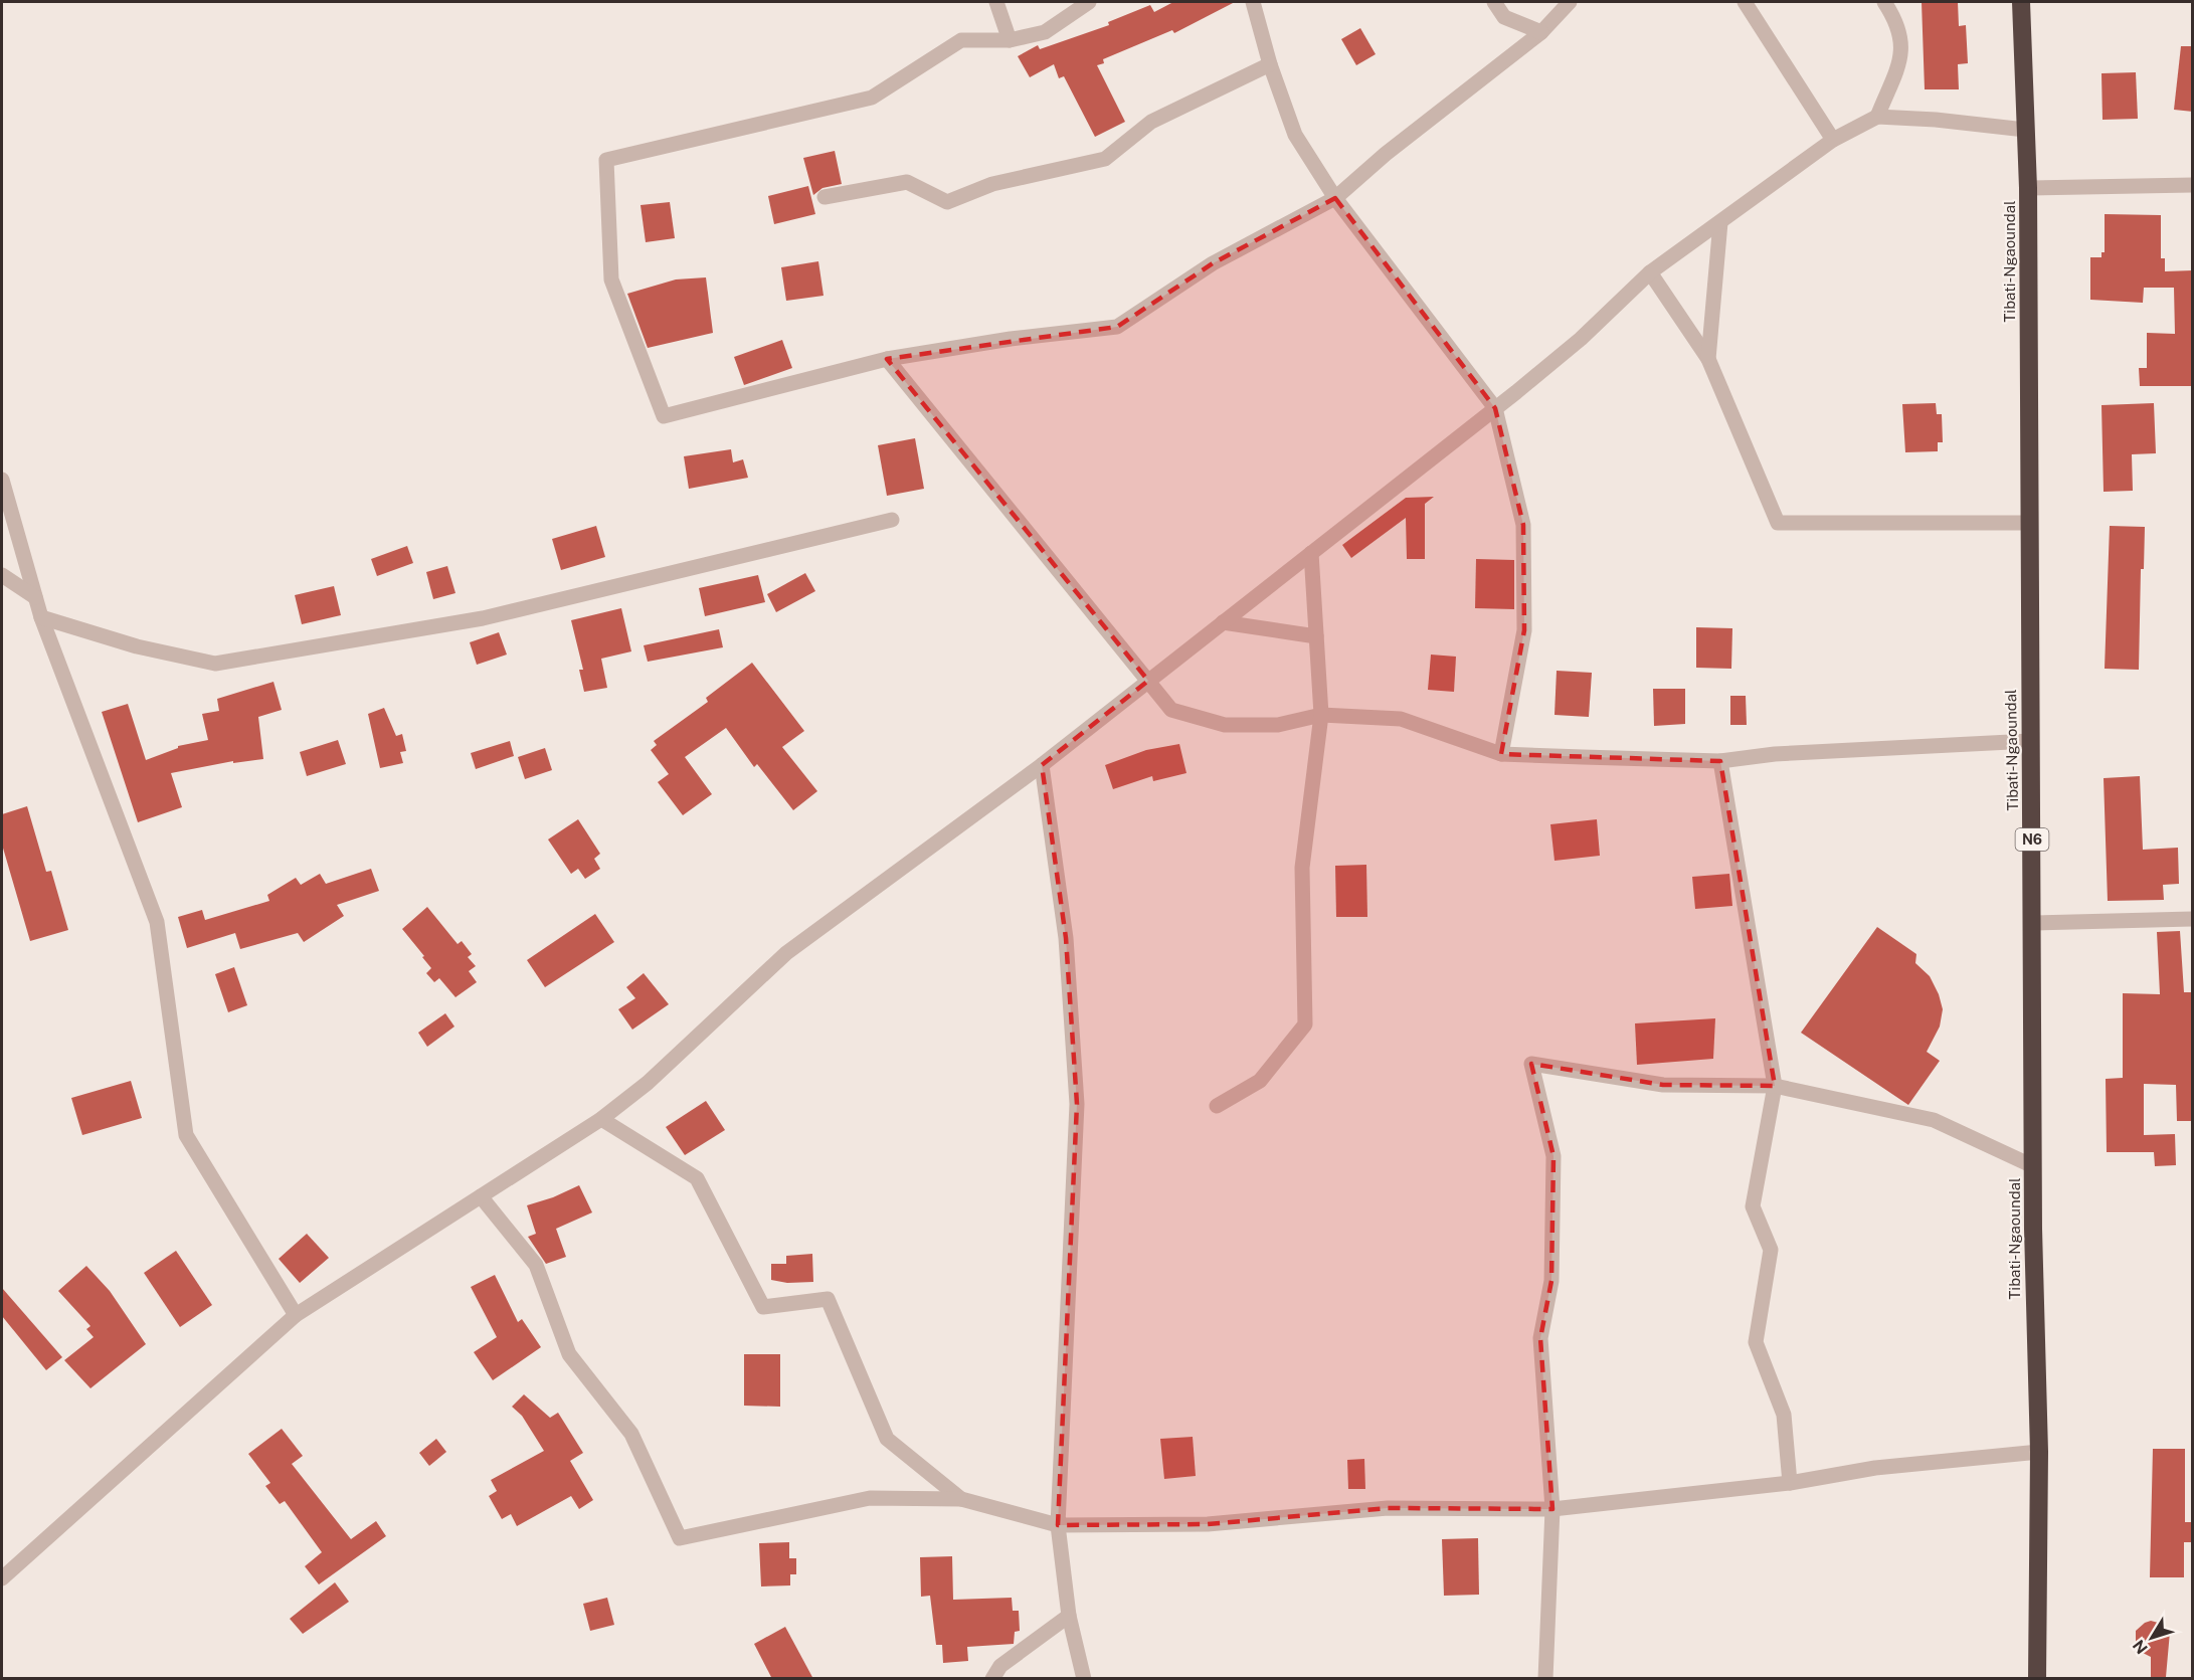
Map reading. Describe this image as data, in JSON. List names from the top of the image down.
{
  "streets": {
    "highway": ["Tibati-Ngaoundal", "N6"]
  },
  "north": "bottom left"
}
